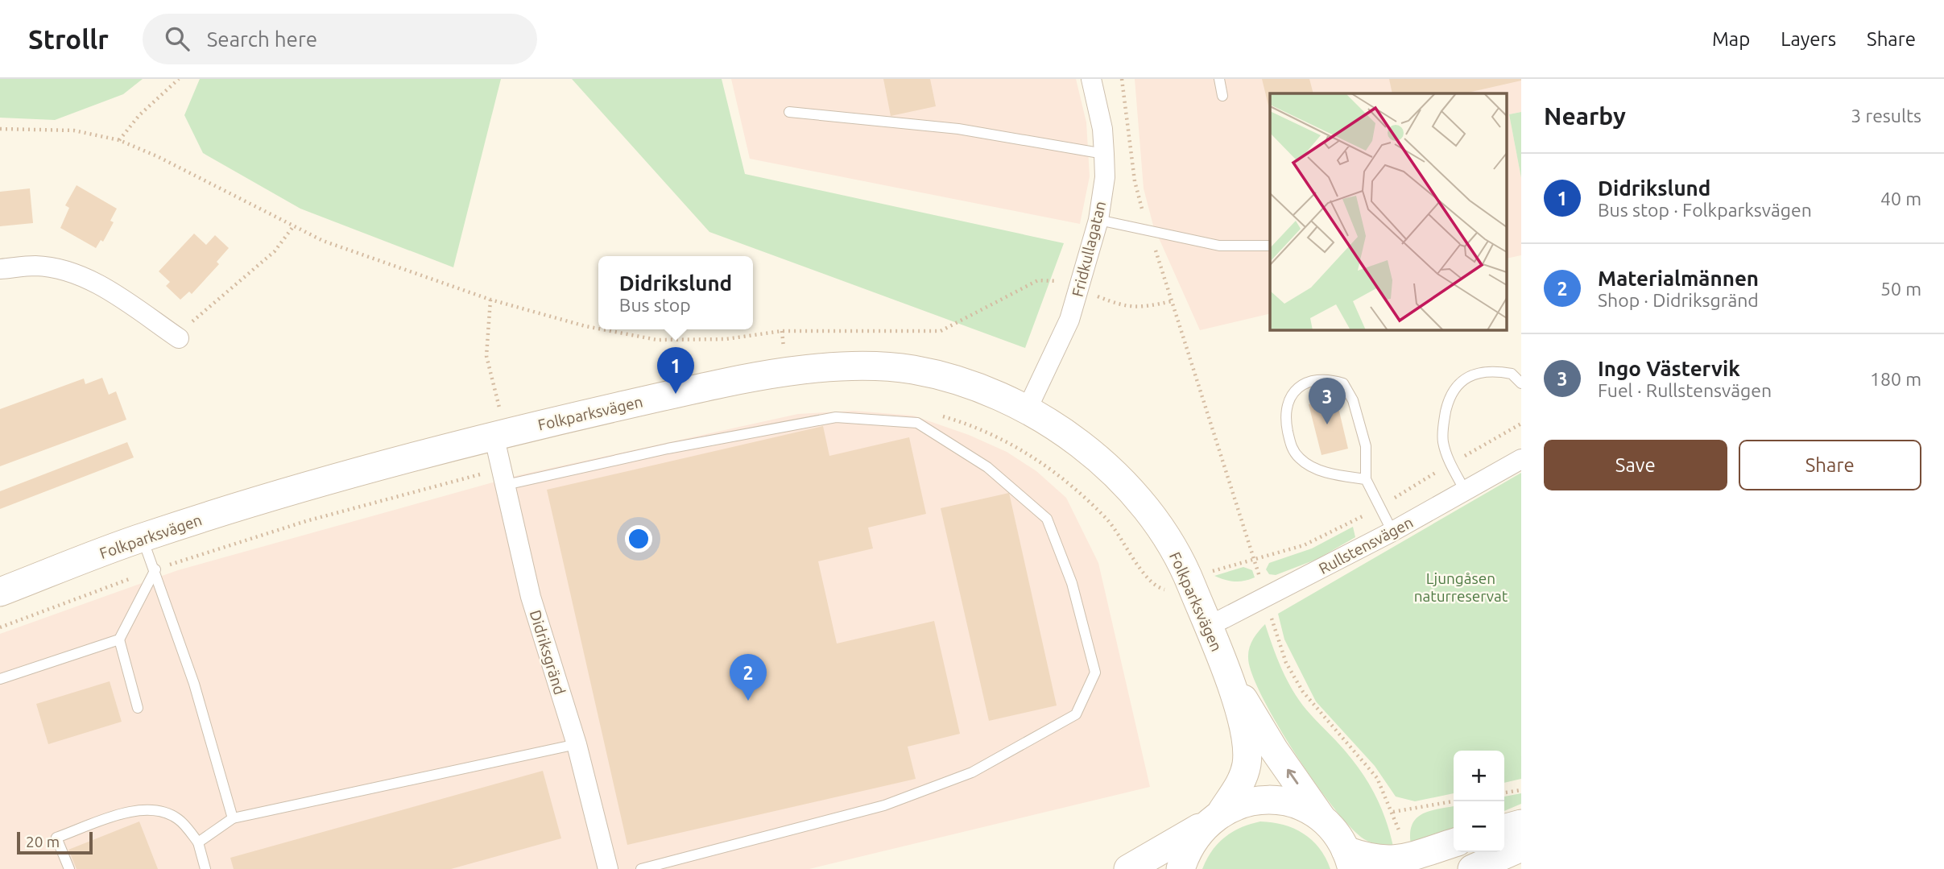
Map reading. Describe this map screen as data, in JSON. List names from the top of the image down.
{
  "streets": {
    "main road": ["Folkparksvägen"],
    "street": ["Fridkullagatan", "Rullstensvägen", "Didriksgränd"]
  },
  "crossings": [
    ["Fridkullagatan", "Folkparksvägen"],
    ["Folkparksvägen", "Rullstensvägen"],
    ["Folkparksvägen", "Didriksgränd"]
  ],
  "parks": ["Ljungåsen naturreservat"],
  "scale_bar": "20 m",
  "page": {
    "header": "Strollr",
    "search": "Search here",
    "nav": ["Map", "Layers", "Share"],
    "heading": ["Nearby", "3 results"],
    "list": [
      {
        "mark": "1",
        "name": "Didrikslund",
        "note": "Bus stop · Folkparksvägen",
        "value": "40 m"
      },
      {
        "mark": "2",
        "name": "Materialmännen",
        "note": "Shop · Didriksgränd",
        "value": "50 m"
      },
      {
        "mark": "3",
        "name": "Ingo Västervik",
        "note": "Fuel · Rullstensvägen",
        "value": "180 m"
      }
    ],
    "popup": ["Didrikslund", "Bus stop"],
    "pins": ["1", "3", "2"],
    "buttons": ["Save", "Share"],
    "map_buttons": ["+", "−"],
    "scale": "20 m"
  }
}
